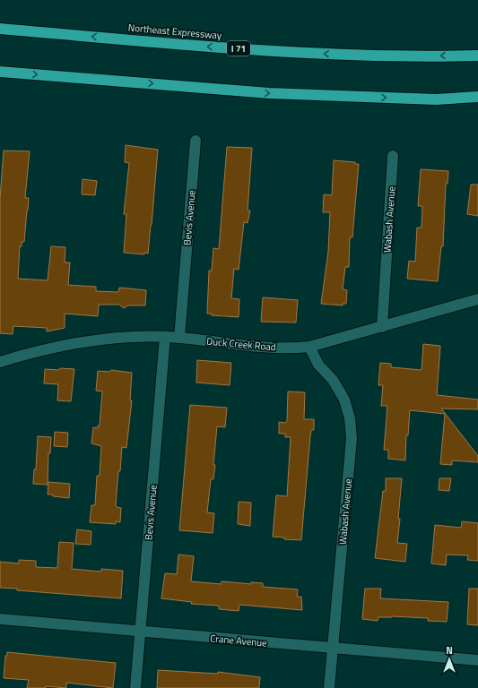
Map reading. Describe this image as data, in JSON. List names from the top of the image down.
{
  "streets": {
    "highway": ["Northeast Expressway", "I 71"],
    "street": [
      "Bevis Avenue",
      "Wabash Avenue",
      "Duck Creek Road",
      "Crane Avenue"
    ]
  },
  "crossings": [
    ["Bevis Avenue", "Duck Creek Road"],
    ["Bevis Avenue", "Crane Avenue"],
    ["Wabash Avenue", "Duck Creek Road"],
    ["Wabash Avenue", "Crane Avenue"]
  ],
  "north": "top"
}
